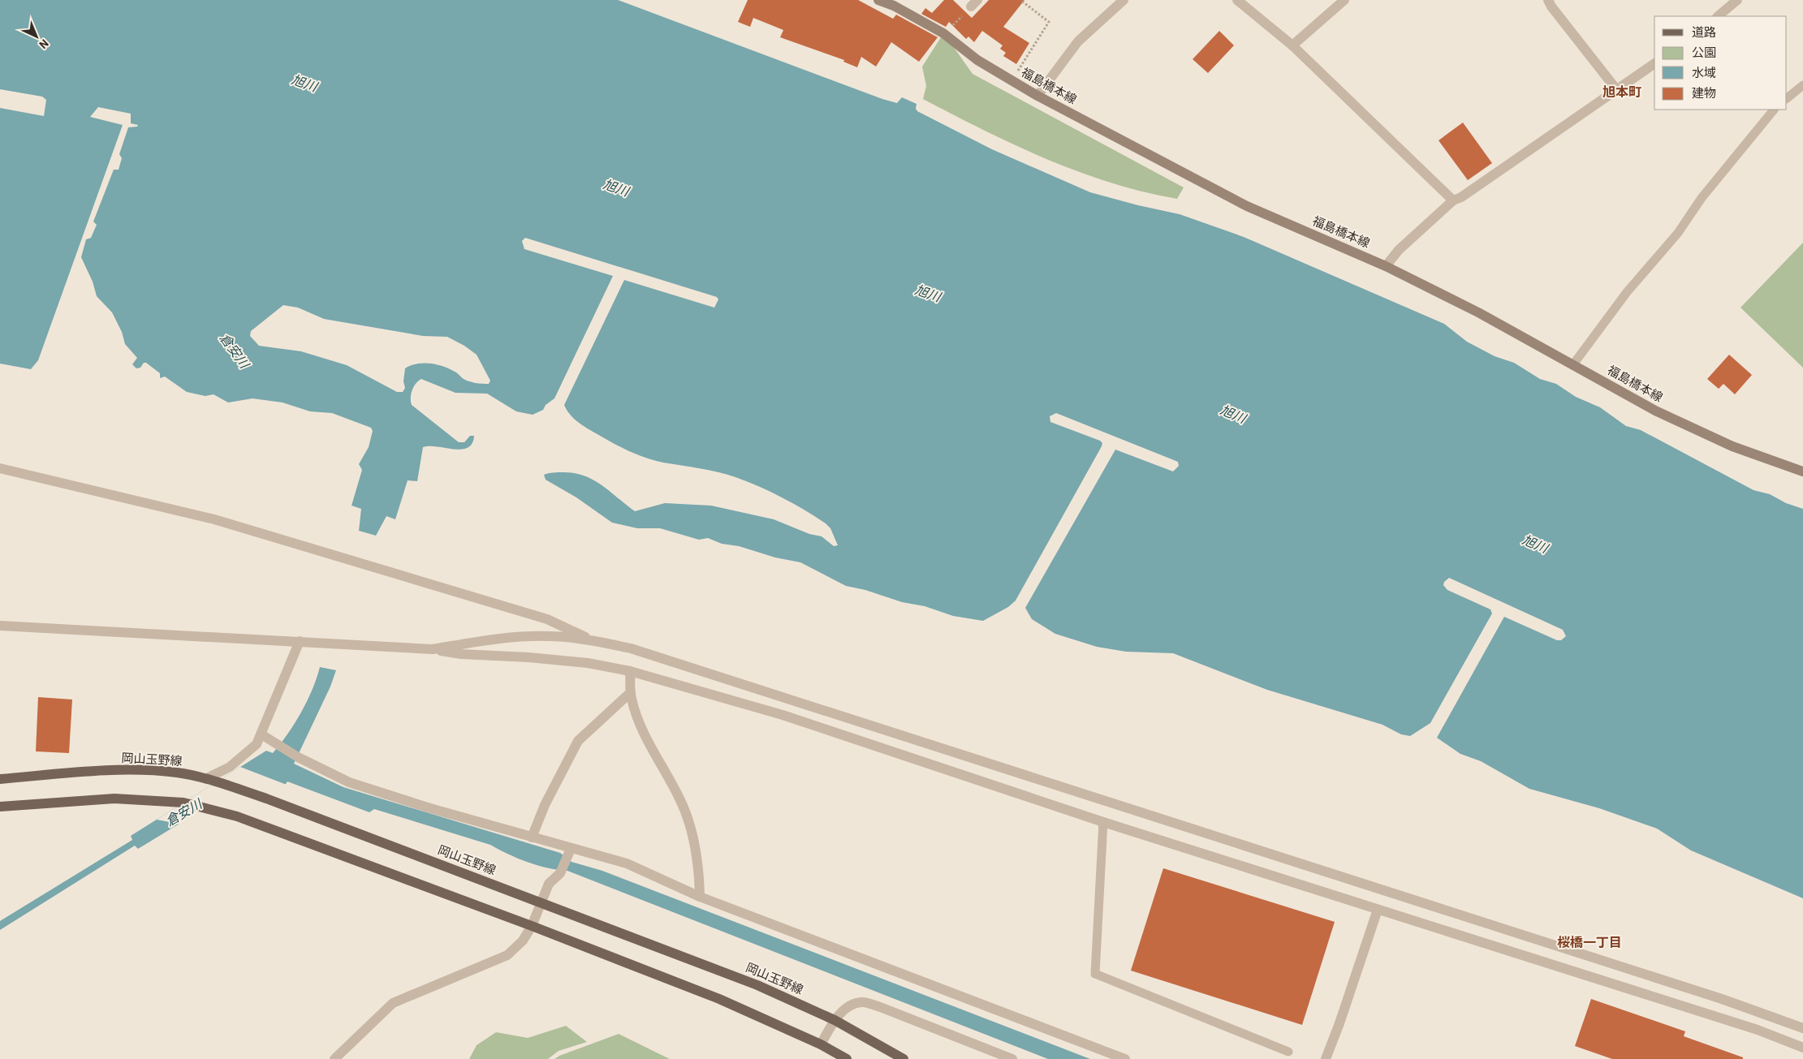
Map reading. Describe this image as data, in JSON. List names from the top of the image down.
{
  "streets": {
    "main road": ["福島橋本線", "岡山玉野線"]
  },
  "districts": ["旭本町", "桜橋一丁目"],
  "water": ["旭川", "倉安川"],
  "legend": [
    "道路",
    "公園",
    "水域",
    "建物"
  ],
  "north": "bottom right"
}
